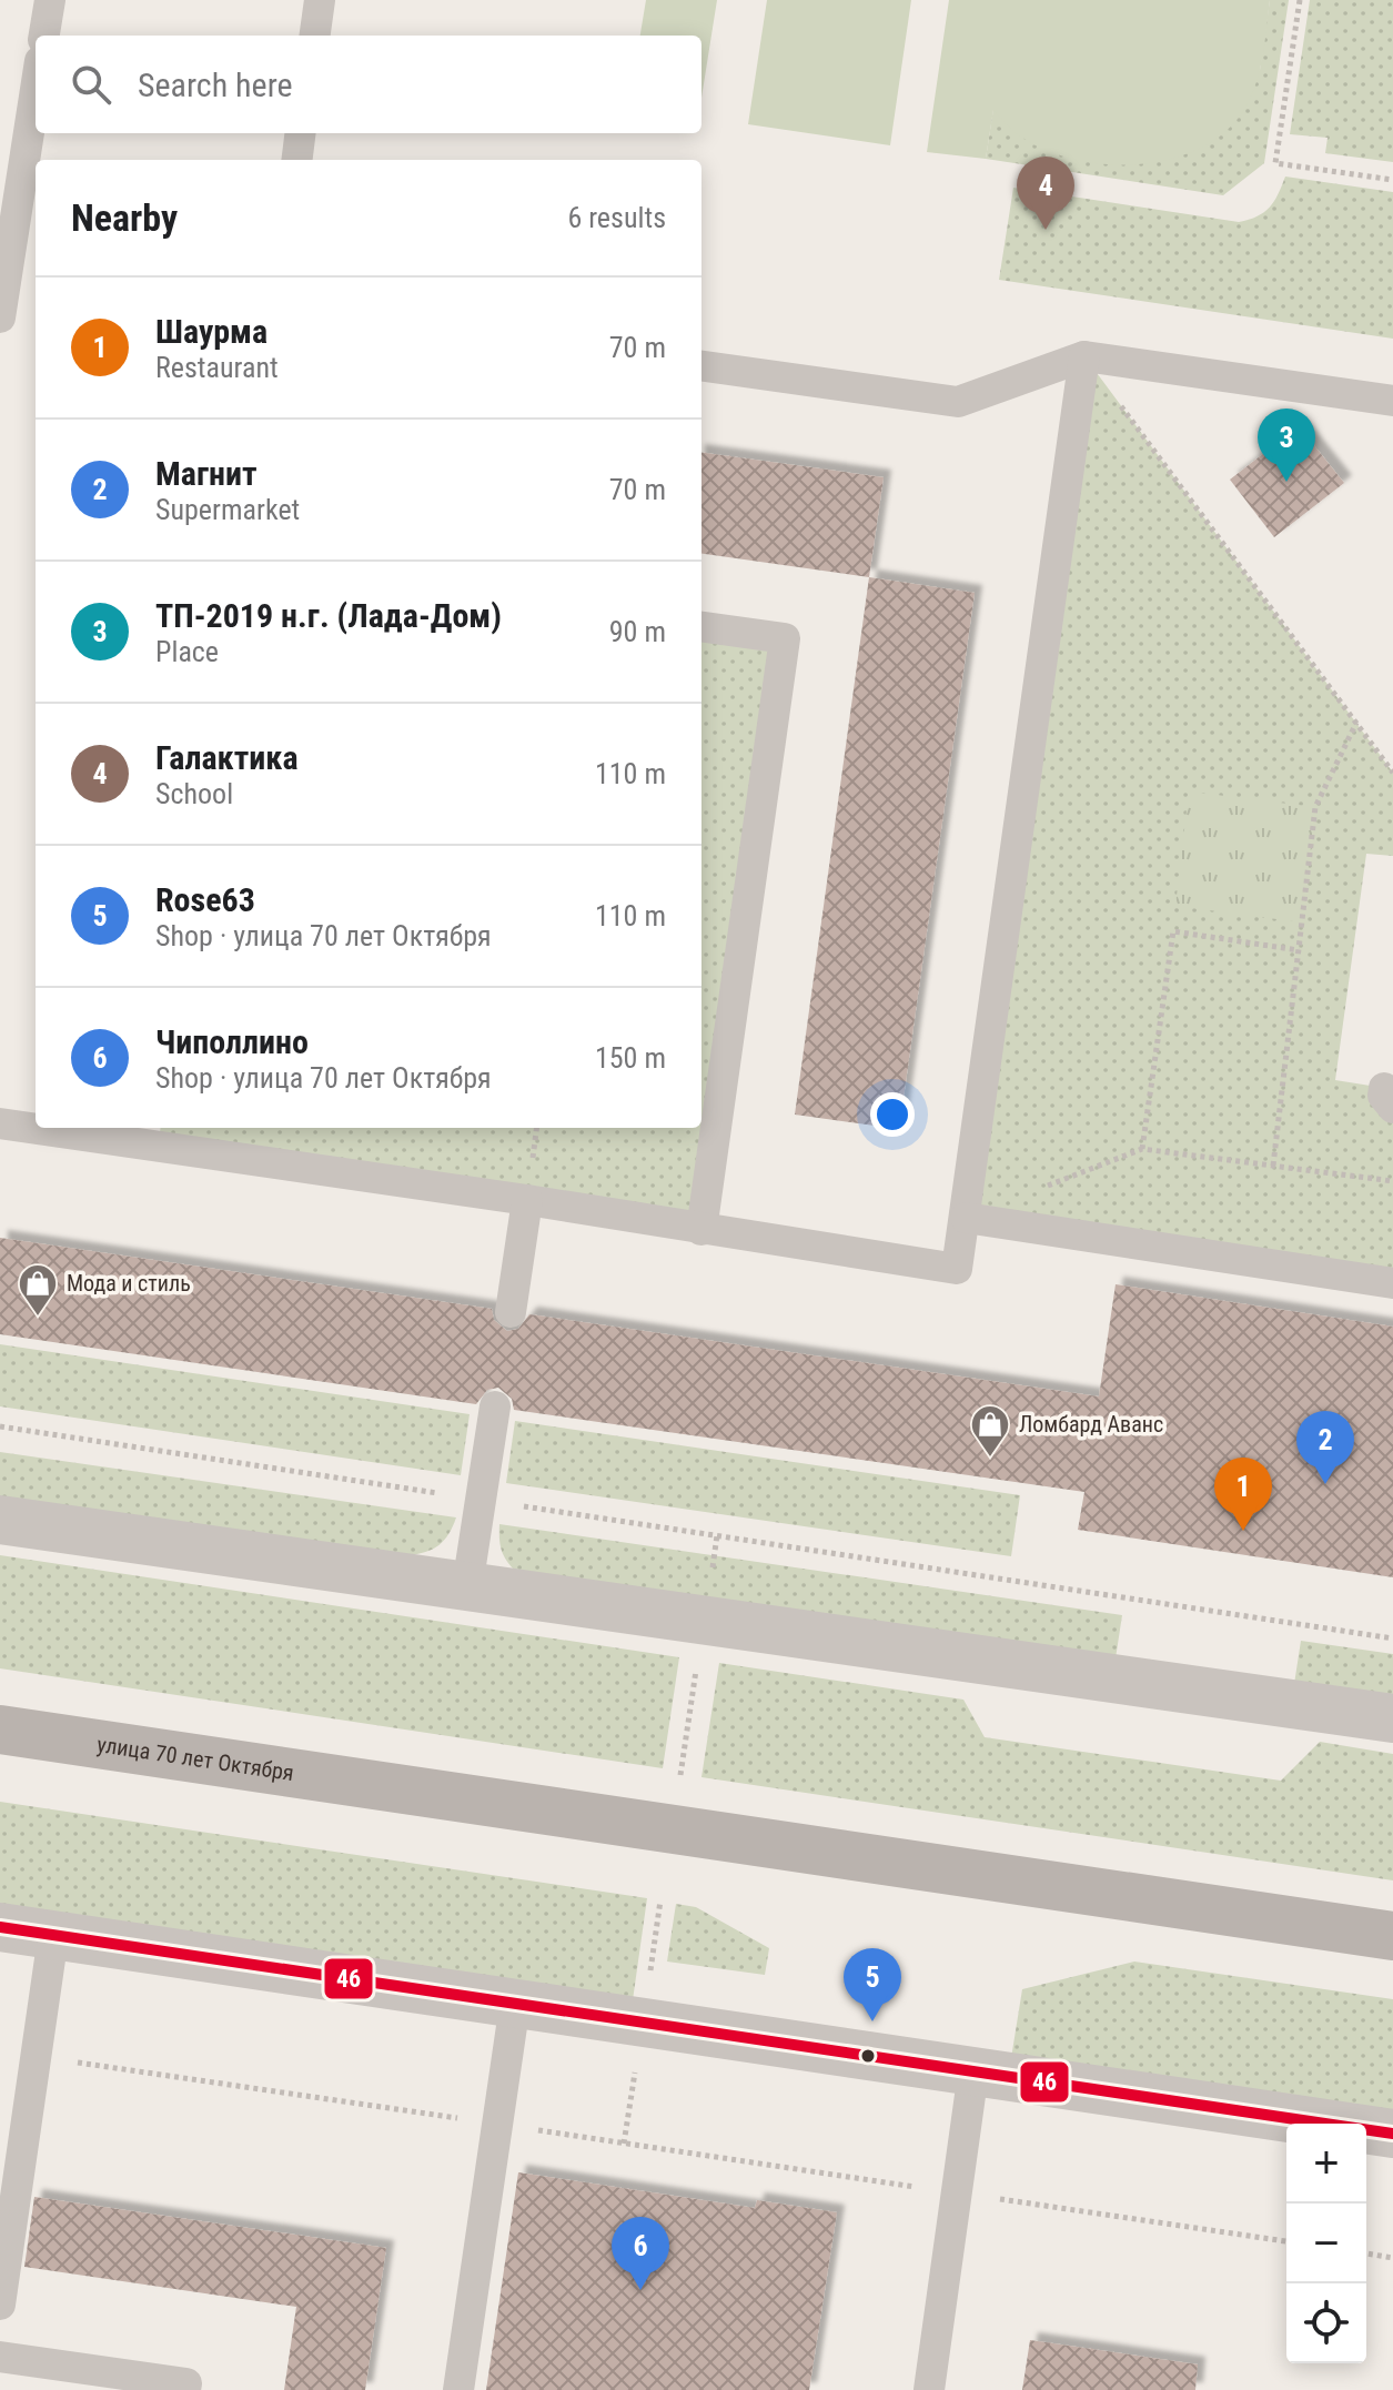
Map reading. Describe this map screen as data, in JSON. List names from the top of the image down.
{
  "streets": {
    "main road": ["улица 70 лет Октября"]
  },
  "places": {
    "shop": ["Мода и стиль", "Ломбард Аванс"]
  },
  "lines": ["transit line 46"],
  "page": {
    "search": "Search here",
    "pins": [
      "4",
      "3",
      "2",
      "1",
      "5",
      "6"
    ],
    "heading": ["Nearby", "6 results"],
    "list": [
      {
        "mark": "1",
        "name": "Шаурма",
        "note": "Restaurant",
        "value": "70 m"
      },
      {
        "mark": "2",
        "name": "Магнит",
        "note": "Supermarket",
        "value": "70 m"
      },
      {
        "mark": "3",
        "name": "ТП-2019 н.г. (Лада-Дом)",
        "note": "Place",
        "value": "90 m"
      },
      {
        "mark": "4",
        "name": "Галактика",
        "note": "School",
        "value": "110 m"
      },
      {
        "mark": "5",
        "name": "Rose63",
        "note": "Shop · улица 70 лет Октября",
        "value": "110 m"
      },
      {
        "mark": "6",
        "name": "Чиполлино",
        "note": "Shop · улица 70 лет Октября",
        "value": "150 m"
      }
    ],
    "map_buttons": ["+", "−"]
  }
}
